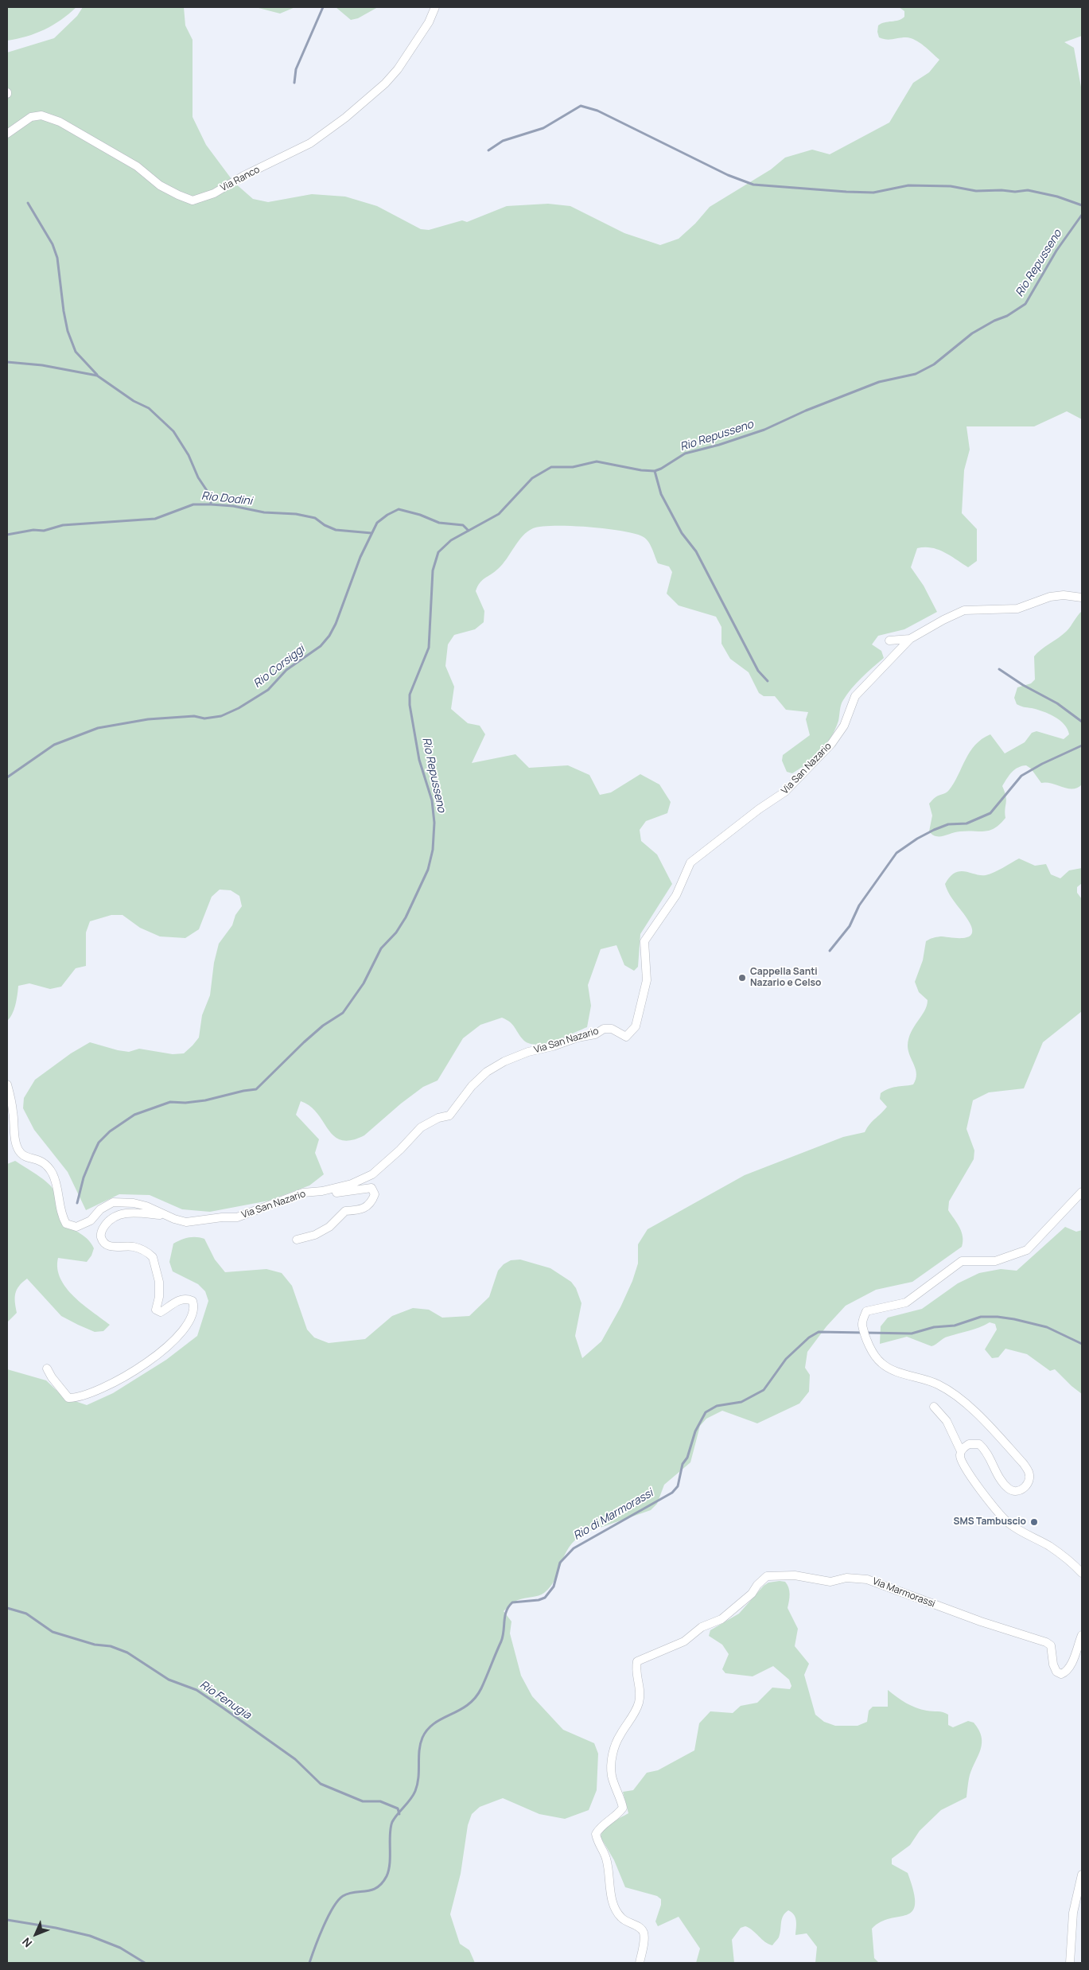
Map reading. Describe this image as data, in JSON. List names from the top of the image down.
{
  "streets": {
    "street": ["Via Ranco", "Via San Nazario", "Via Marmorassi"]
  },
  "water": [
    "Rio Repusseno",
    "Rio Dodini",
    "Rio Corsiggi",
    "Rio di Marmorassi",
    "Rio Fenugia"
  ],
  "places": ["Cappella Santi Nazario e Celso", "SMS Tambuscio"],
  "north": "bottom left"
}
